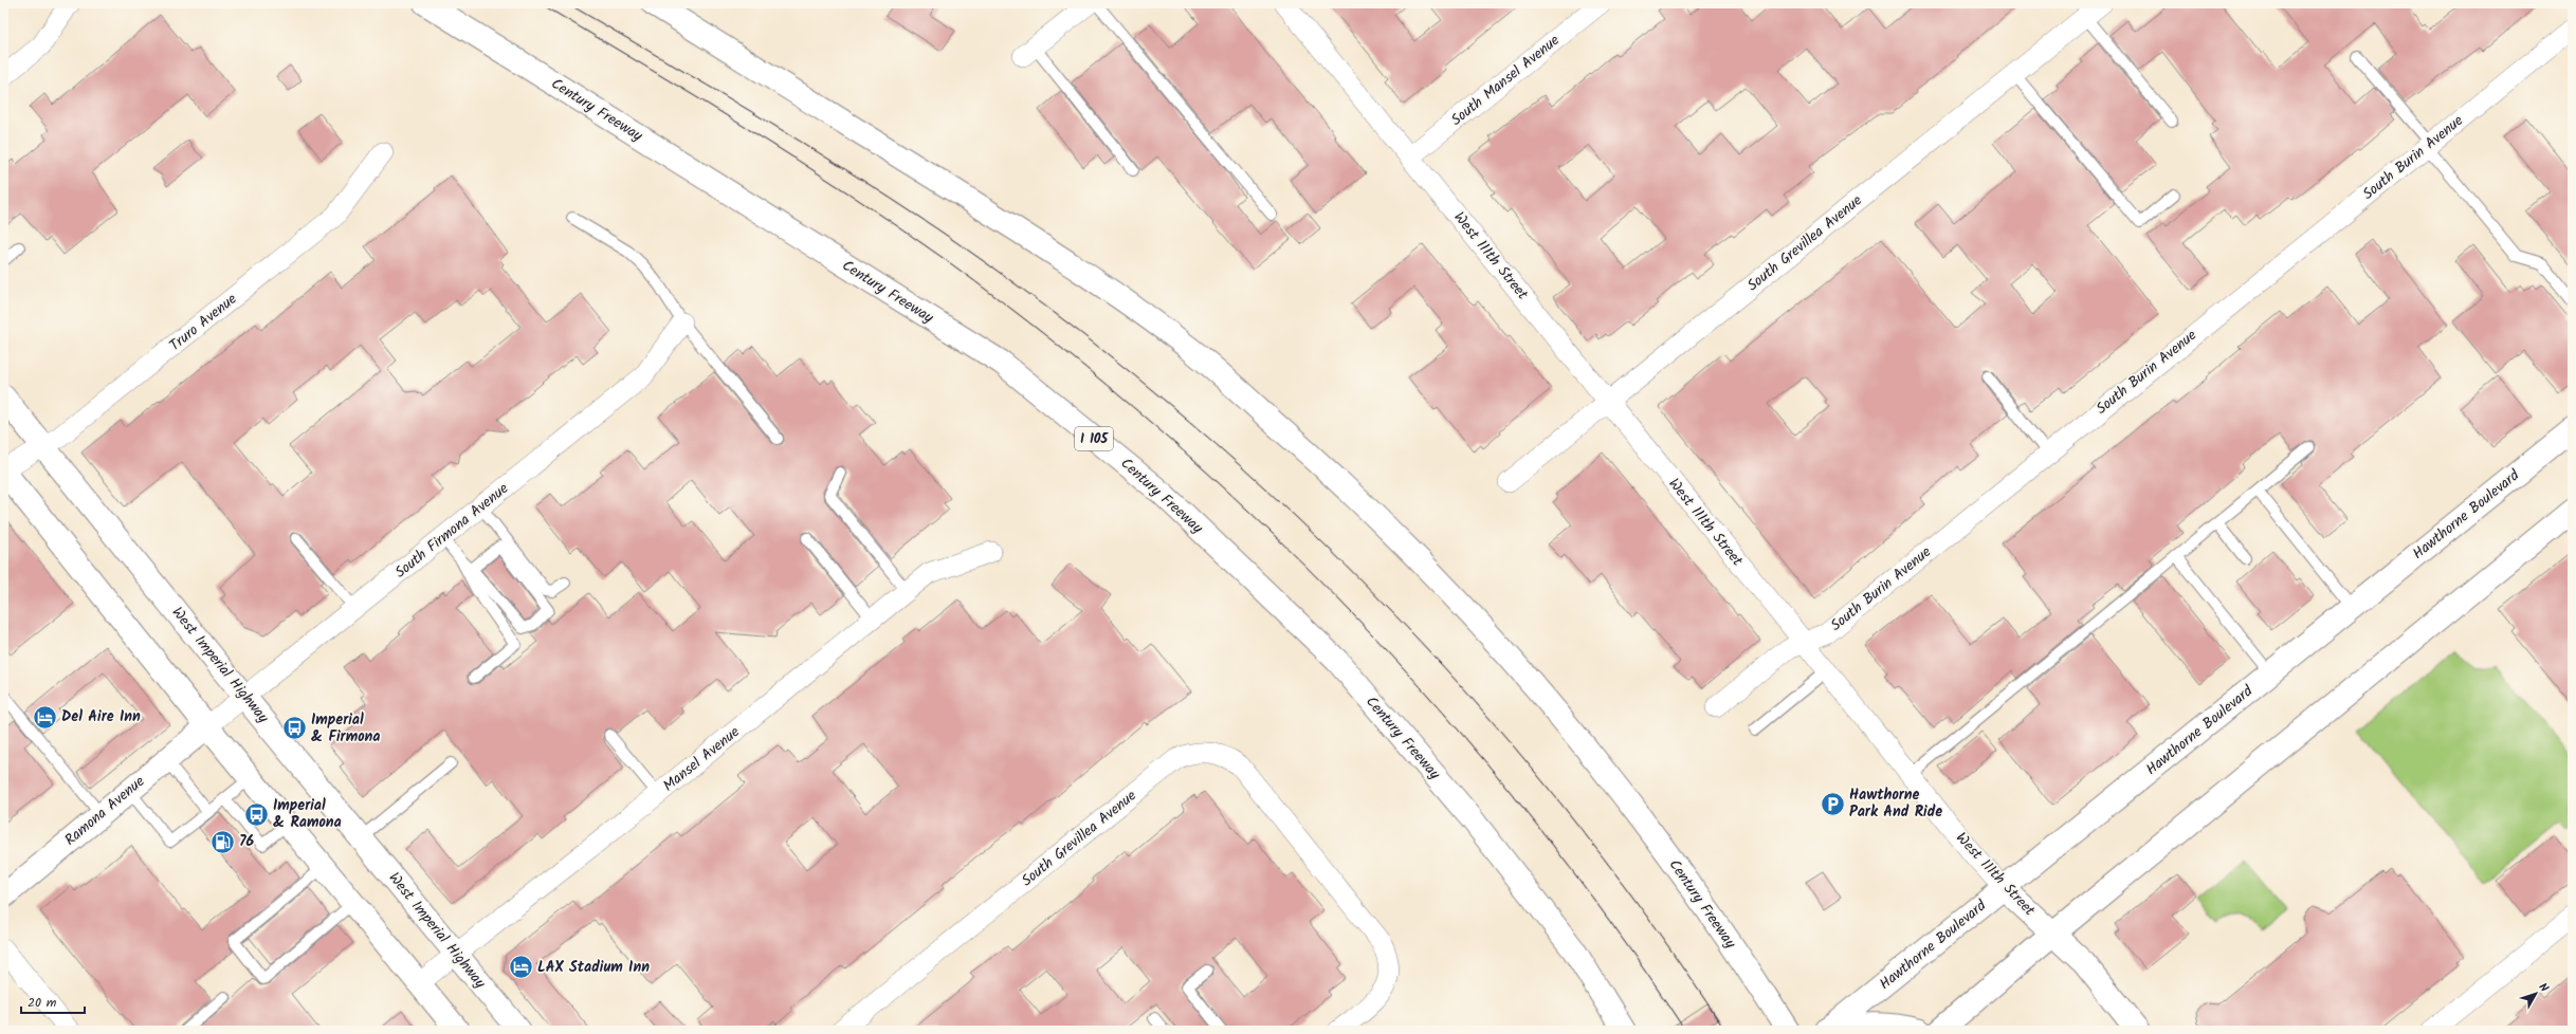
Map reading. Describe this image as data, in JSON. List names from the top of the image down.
{
  "streets": {
    "main road": [
      "Century Freeway",
      "West 111th Street",
      "I 105",
      "Hawthorne Boulevard",
      "West Imperial Highway",
      "Ramona Avenue"
    ],
    "street": [
      "South Mansel Avenue",
      "South Burin Avenue",
      "South Grevillea Avenue",
      "Truro Avenue",
      "South Firmona Avenue",
      "Mansel Avenue"
    ]
  },
  "crossings": [
    ["South Mansel Avenue", "West 111th Street"],
    ["South Burin Avenue", "West 111th Street"],
    ["South Grevillea Avenue", "West 111th Street"],
    ["West 111th Street", "Hawthorne Boulevard"],
    ["Truro Avenue", "West Imperial Highway"],
    ["South Firmona Avenue", "West Imperial Highway"],
    ["South Firmona Avenue", "Ramona Avenue"],
    ["West Imperial Highway", "Mansel Avenue"]
  ],
  "places": {
    "hotel": ["Del Aire Inn", "LAX Stadium Inn"],
    "bus stop": ["Imperial & Firmona", "Imperial & Ramona"],
    "parking": ["Hawthorne Park And Ride"],
    "fuel station": ["76"]
  },
  "scale_bar": "20 m",
  "north": "top right"
}
